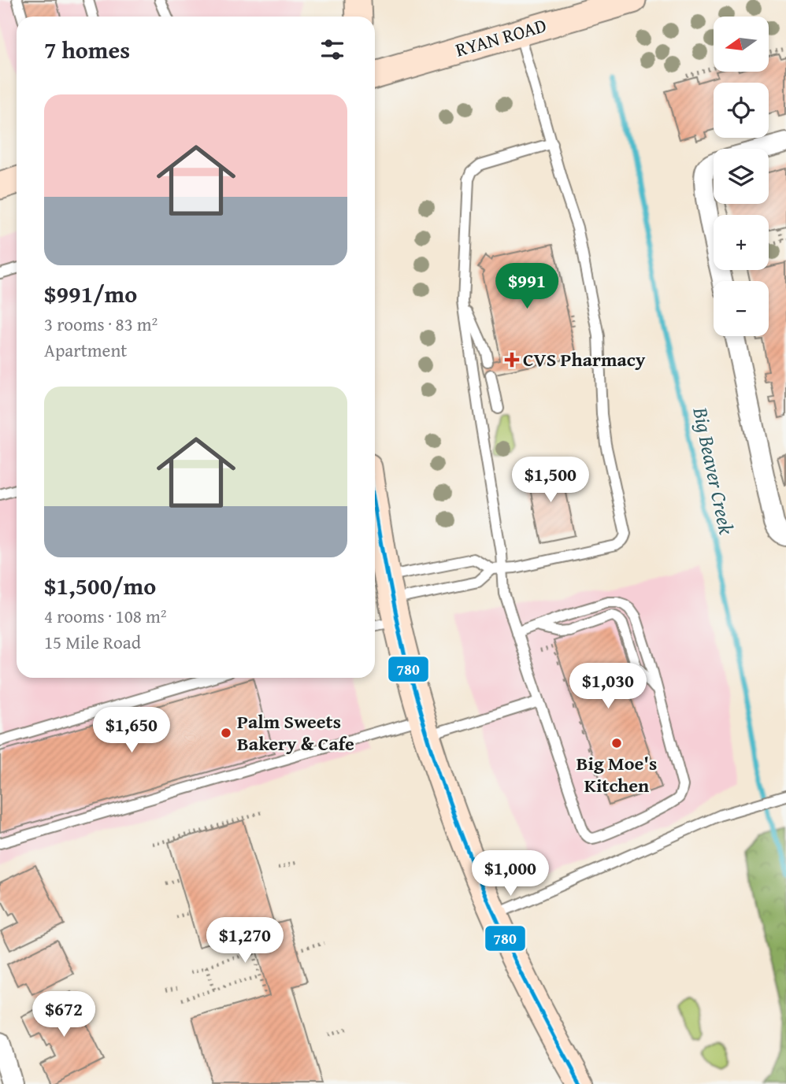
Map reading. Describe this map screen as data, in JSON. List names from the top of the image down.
{
  "streets": {
    "main road": ["RYAN ROAD"]
  },
  "water": ["Big Beaver Creek"],
  "places": {
    "health": ["CVS Pharmacy"],
    "other": ["Palm Sweets Bakery & Cafe", "Big Moe's Kitchen"]
  },
  "lines": ["transit line 780"],
  "north": "left",
  "page": {
    "map_buttons": ["+", "−"],
    "heading": "7 homes",
    "list": [
      {
        "name": "$991/mo",
        "note": "3 rooms · 83 m² · Apartment"
      },
      {
        "name": "$1,500/mo",
        "note": "4 rooms · 108 m² · 15 Mile Road"
      }
    ],
    "price": [
      "$991",
      "$1,500",
      "$1,030",
      "$1,650",
      "$1,000",
      "$1,270",
      "$672"
    ]
  }
}
